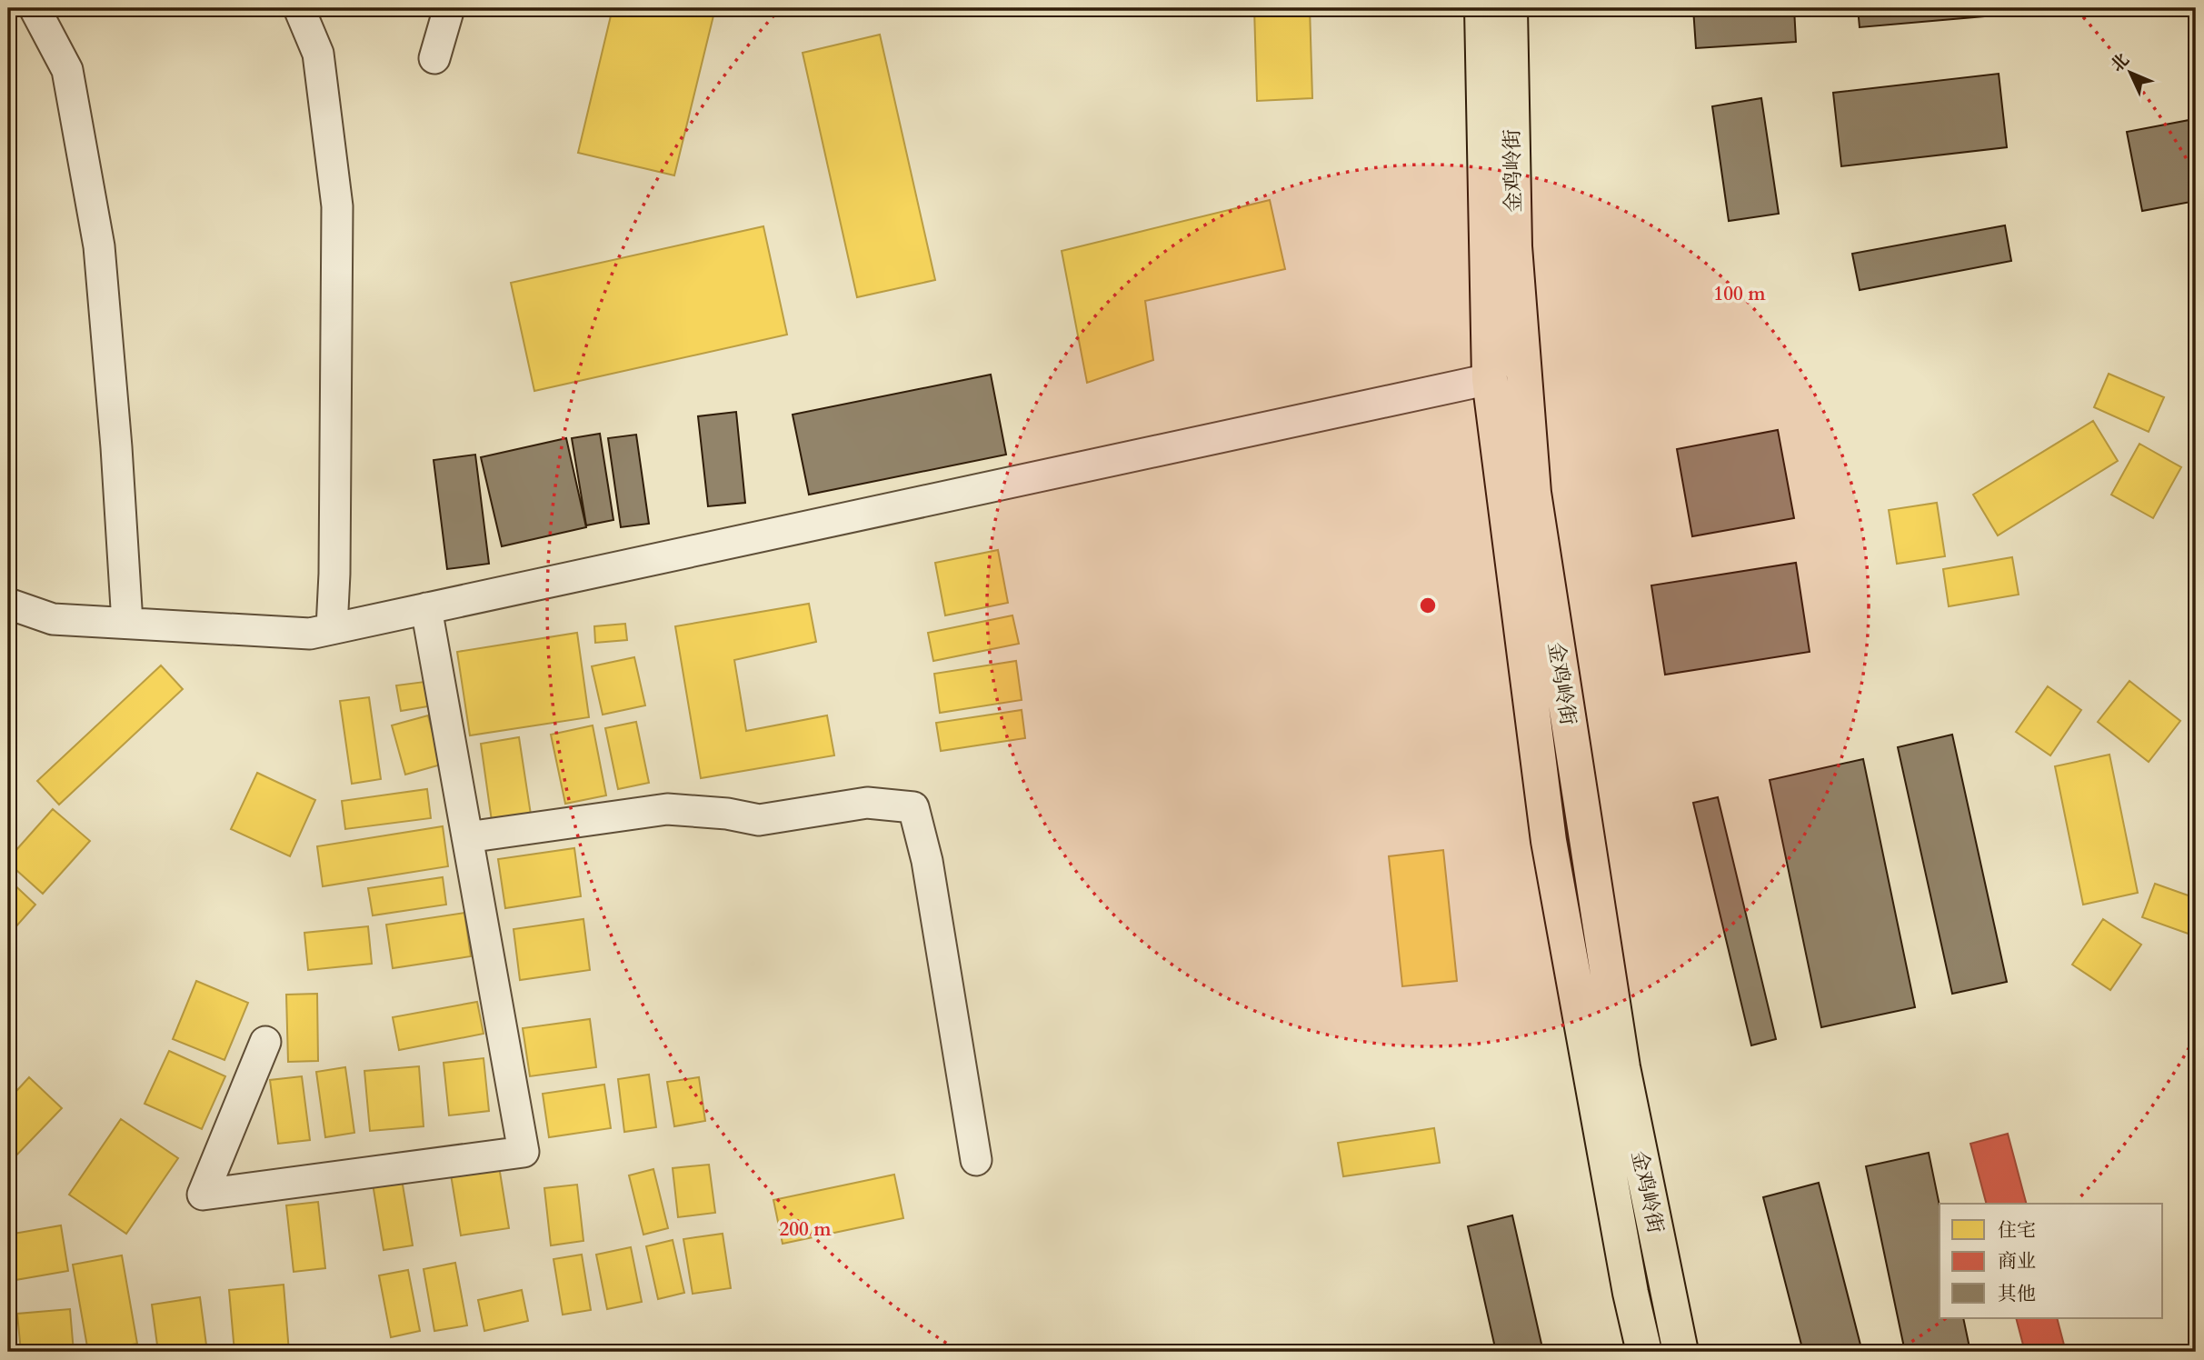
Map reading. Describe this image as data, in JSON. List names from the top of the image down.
{
  "streets": {
    "main road": ["金鸡岭街"]
  },
  "legend": ["住宅", "商业", "其他"],
  "north": "top left",
  "rings": ["100 m", "200 m"]
}
